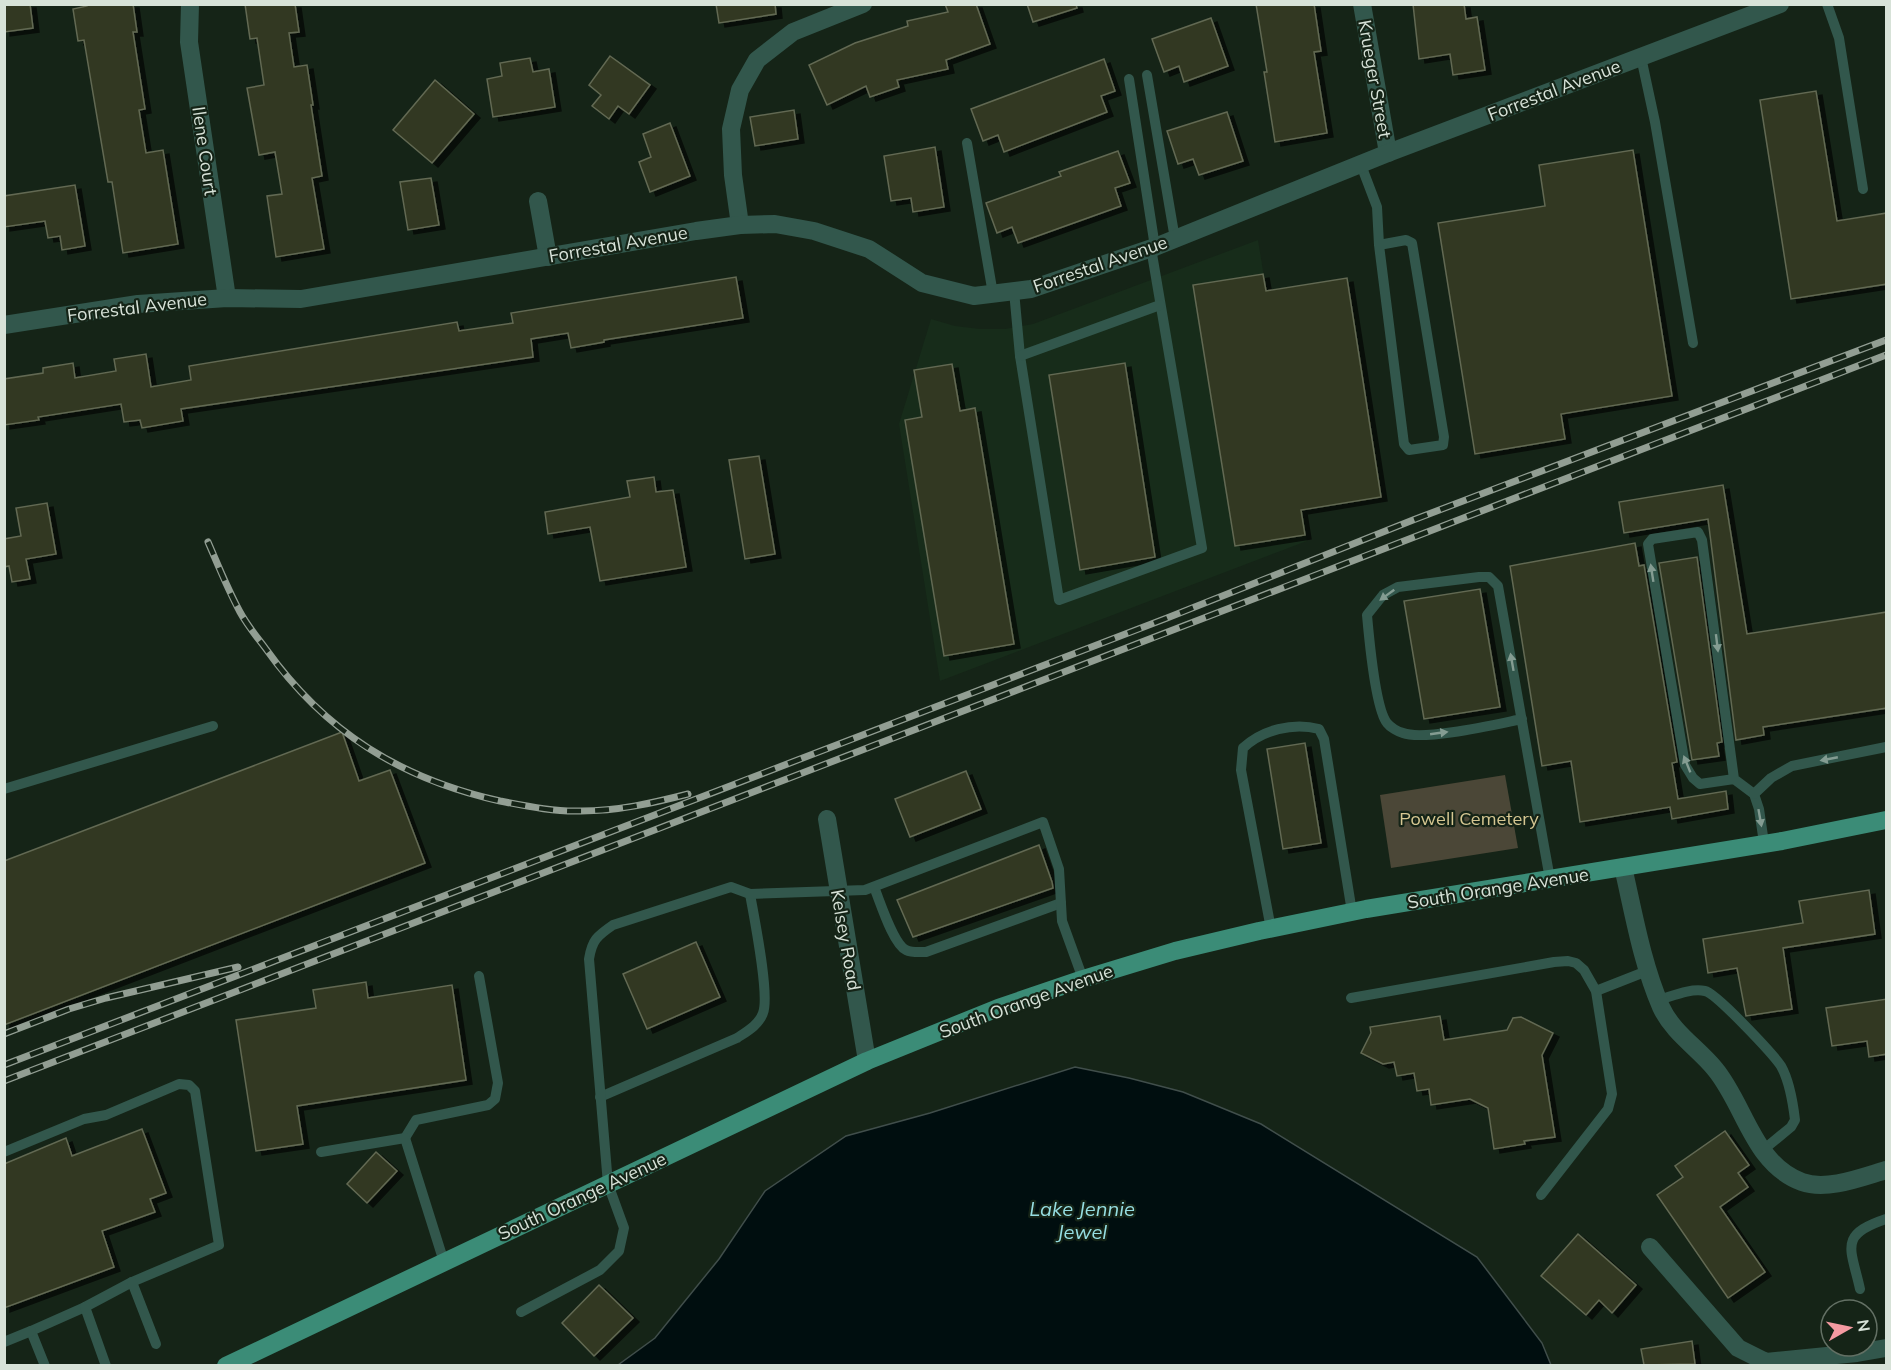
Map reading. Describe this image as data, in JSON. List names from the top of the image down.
{
  "streets": {
    "main road": ["South Orange Avenue"],
    "street": [
      "Krueger Street",
      "Forrestal Avenue",
      "Ilene Court",
      "Kelsey Road"
    ]
  },
  "crossings": [
    ["Krueger Street", "Forrestal Avenue"],
    ["Forrestal Avenue", "Ilene Court"],
    ["South Orange Avenue", "Kelsey Road"]
  ],
  "water": ["Lake Jennie Jewel"],
  "parks": ["Powell Cemetery"],
  "north": "right"
}
